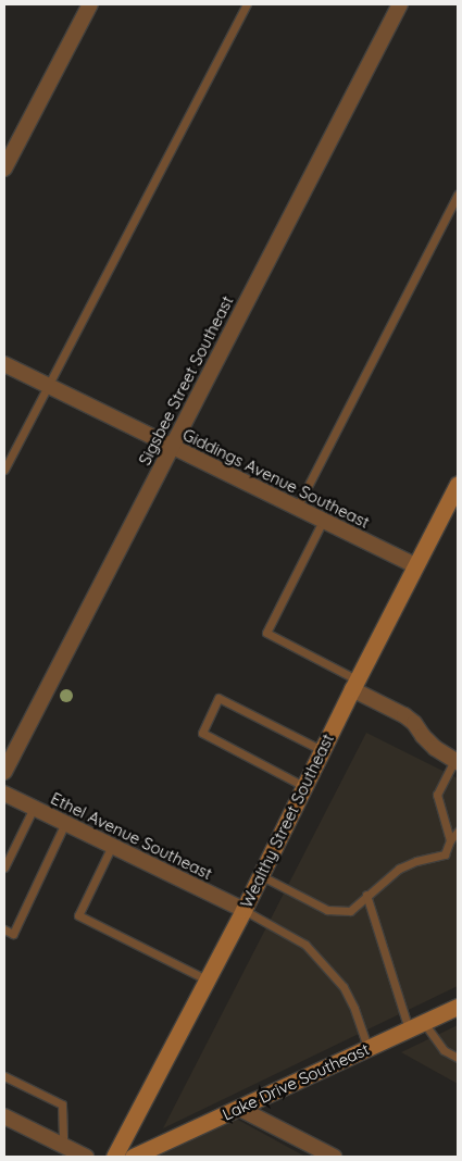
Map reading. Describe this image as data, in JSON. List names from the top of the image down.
{
  "streets": {
    "main road": ["Wealthy Street Southeast", "Lake Drive Southeast"],
    "street": ["Sigsbee Street Southeast", "Giddings Avenue Southeast", "Ethel Avenue Southeast"]
  },
  "crossings": [
    ["Sigsbee Street Southeast", "Giddings Avenue Southeast"],
    ["Giddings Avenue Southeast", "Wealthy Street Southeast"],
    ["Wealthy Street Southeast", "Ethel Avenue Southeast"]
  ]
}
